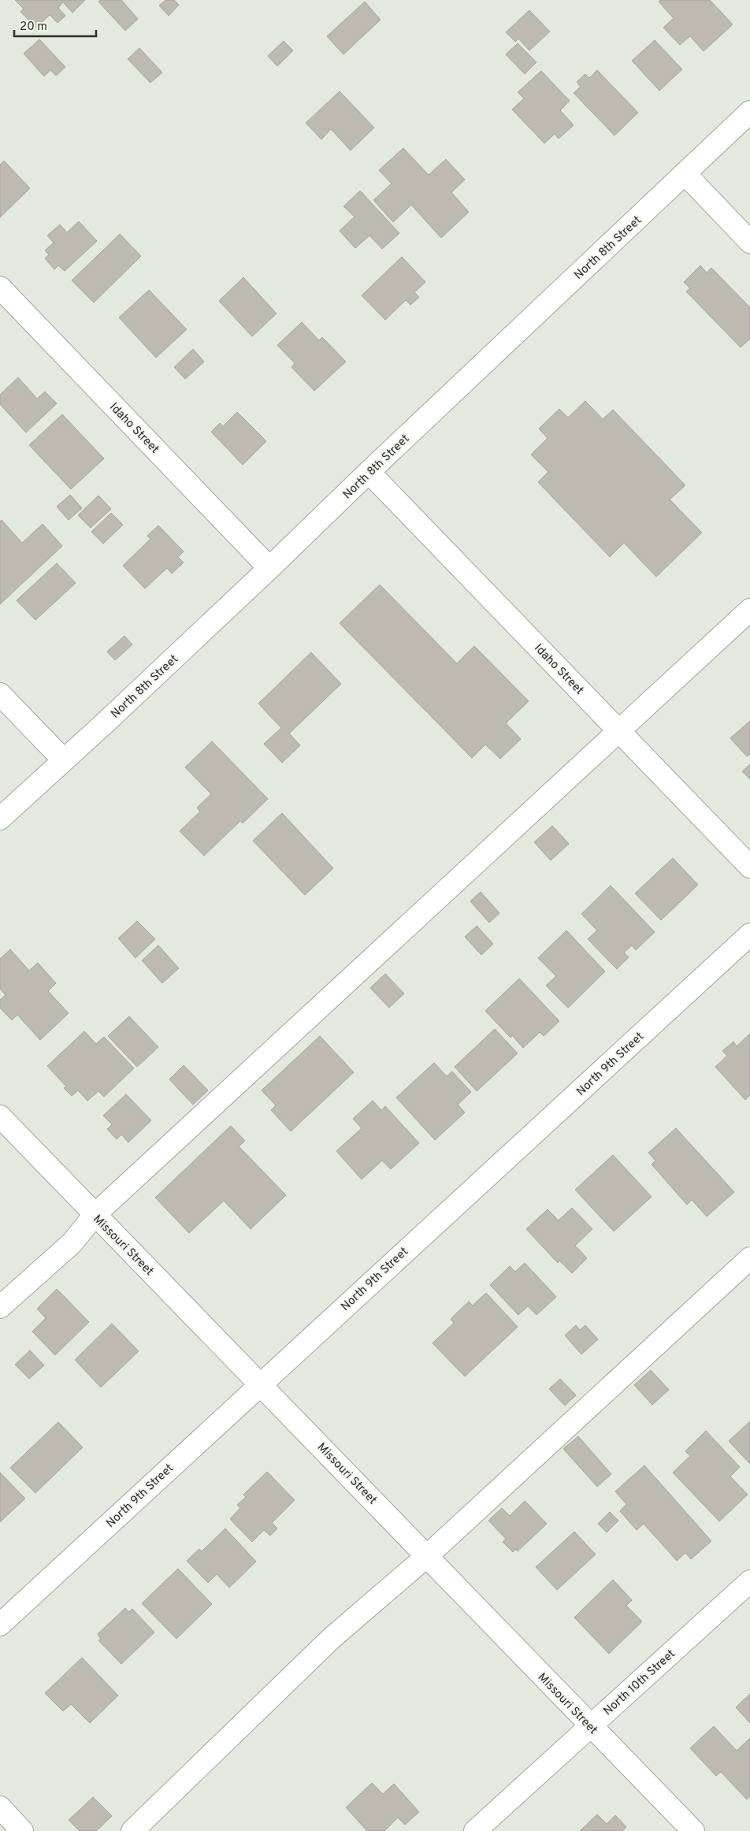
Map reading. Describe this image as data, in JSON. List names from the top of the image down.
{
  "streets": {
    "street": [
      "North 8th Street",
      "Idaho Street",
      "North 9th Street",
      "Missouri Street",
      "North 10th Street"
    ]
  },
  "crossings": [
    ["North 8th Street", "Idaho Street"],
    ["North 9th Street", "Missouri Street"],
    ["Missouri Street", "North 10th Street"]
  ],
  "scale_bar": "20 m"
}
